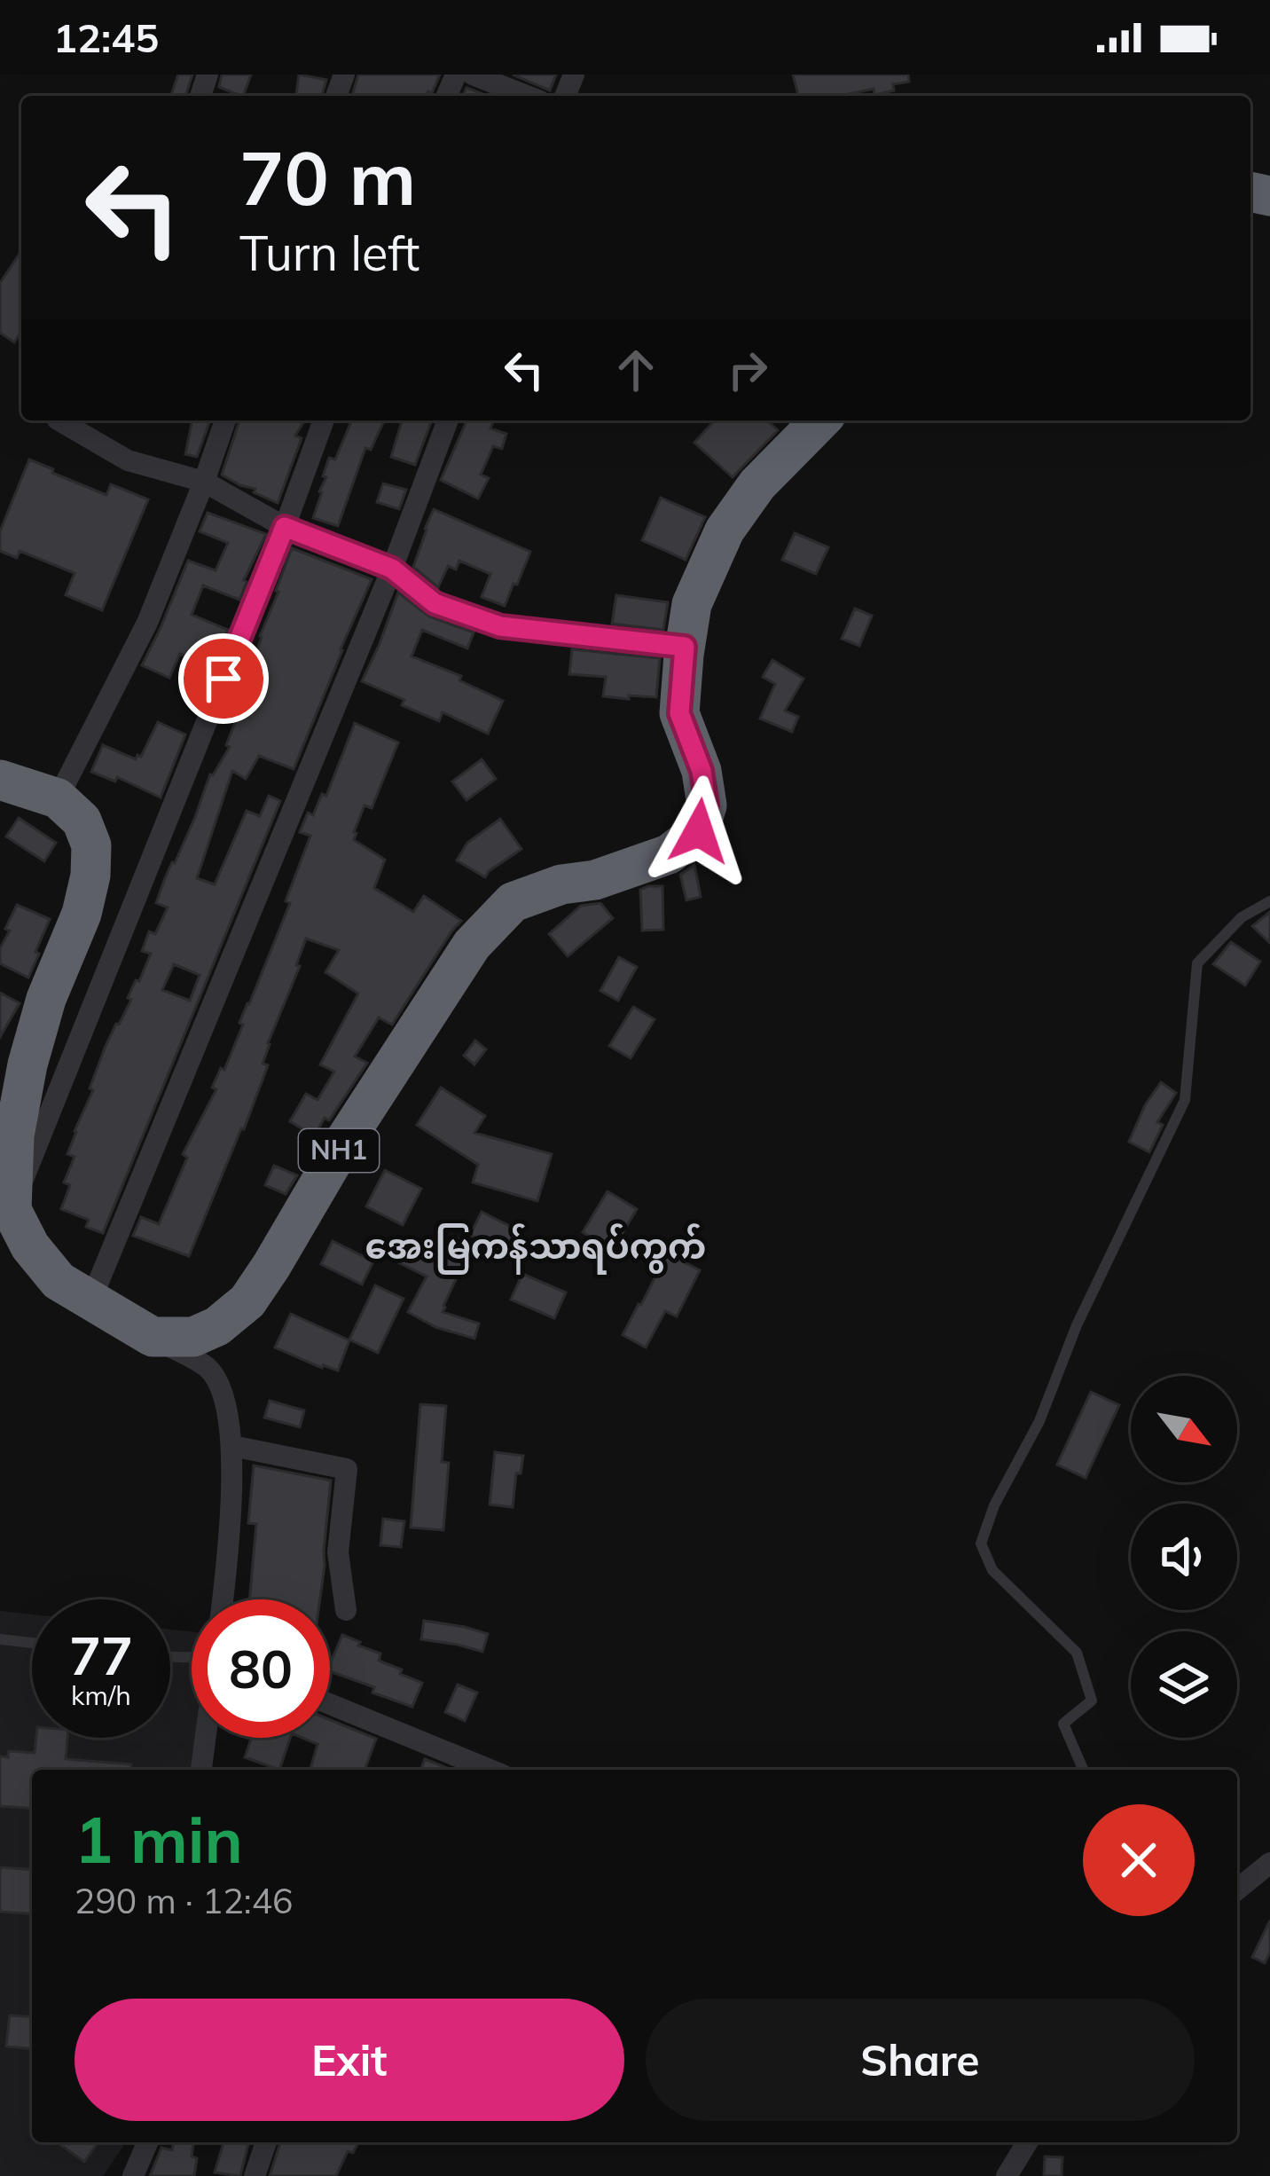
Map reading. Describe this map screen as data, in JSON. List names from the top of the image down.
{
  "streets": {
    "highway": ["NH1"]
  },
  "districts": ["အေးမြကန်သာရပ်ကွက်"],
  "north": "bottom right",
  "page": {
    "status": "12:45",
    "turn": ["70 m", "Turn left"],
    "speed": "77 km/h",
    "limit": "80",
    "heading": ["1 min", "290 m · 12:46"],
    "buttons": ["Exit", "Share"]
  }
}
